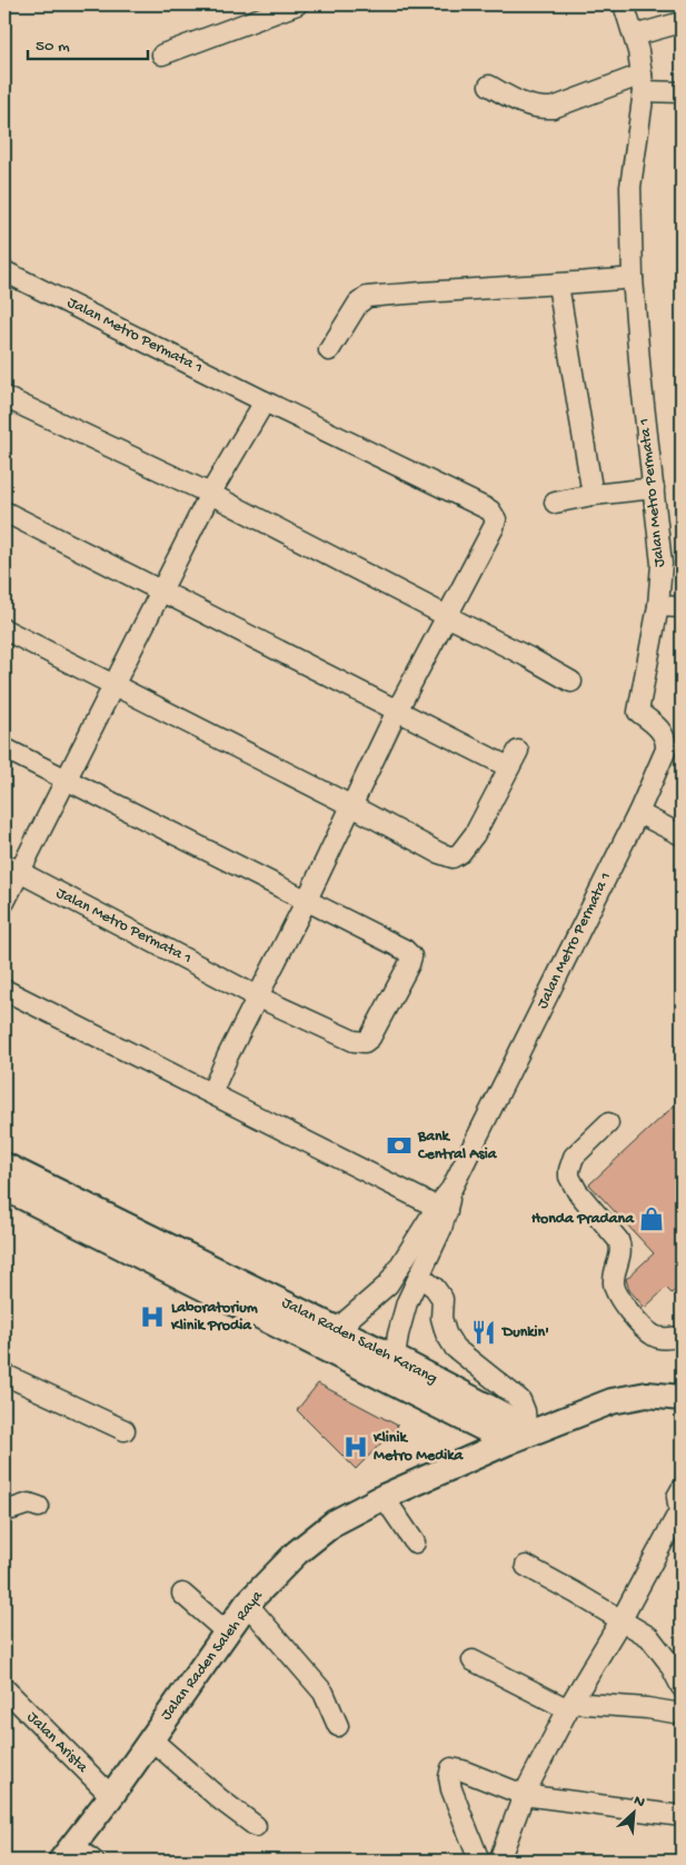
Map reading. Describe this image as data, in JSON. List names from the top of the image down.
{
  "streets": {
    "main road": ["Jalan Raden Saleh Karang", "Jalan Raden Saleh Raya"],
    "street": ["Jalan Metro Permata 1", "Jalan Arista"]
  },
  "crossings": [
    ["Jalan Metro Permata 1", "Jalan Raden Saleh Karang"],
    ["Jalan Raden Saleh Karang", "Jalan Raden Saleh Raya"],
    ["Jalan Raden Saleh Raya", "Jalan Arista"]
  ],
  "places": {
    "bank": ["Bank Central Asia"],
    "shop": ["Honda Pradana"],
    "hospital": ["Laboratorium Klinik Prodia", "Klinik Metro Medika"],
    "restaurant": ["Dunkin'"]
  },
  "scale_bar": "50 m",
  "north": "top right"
}
